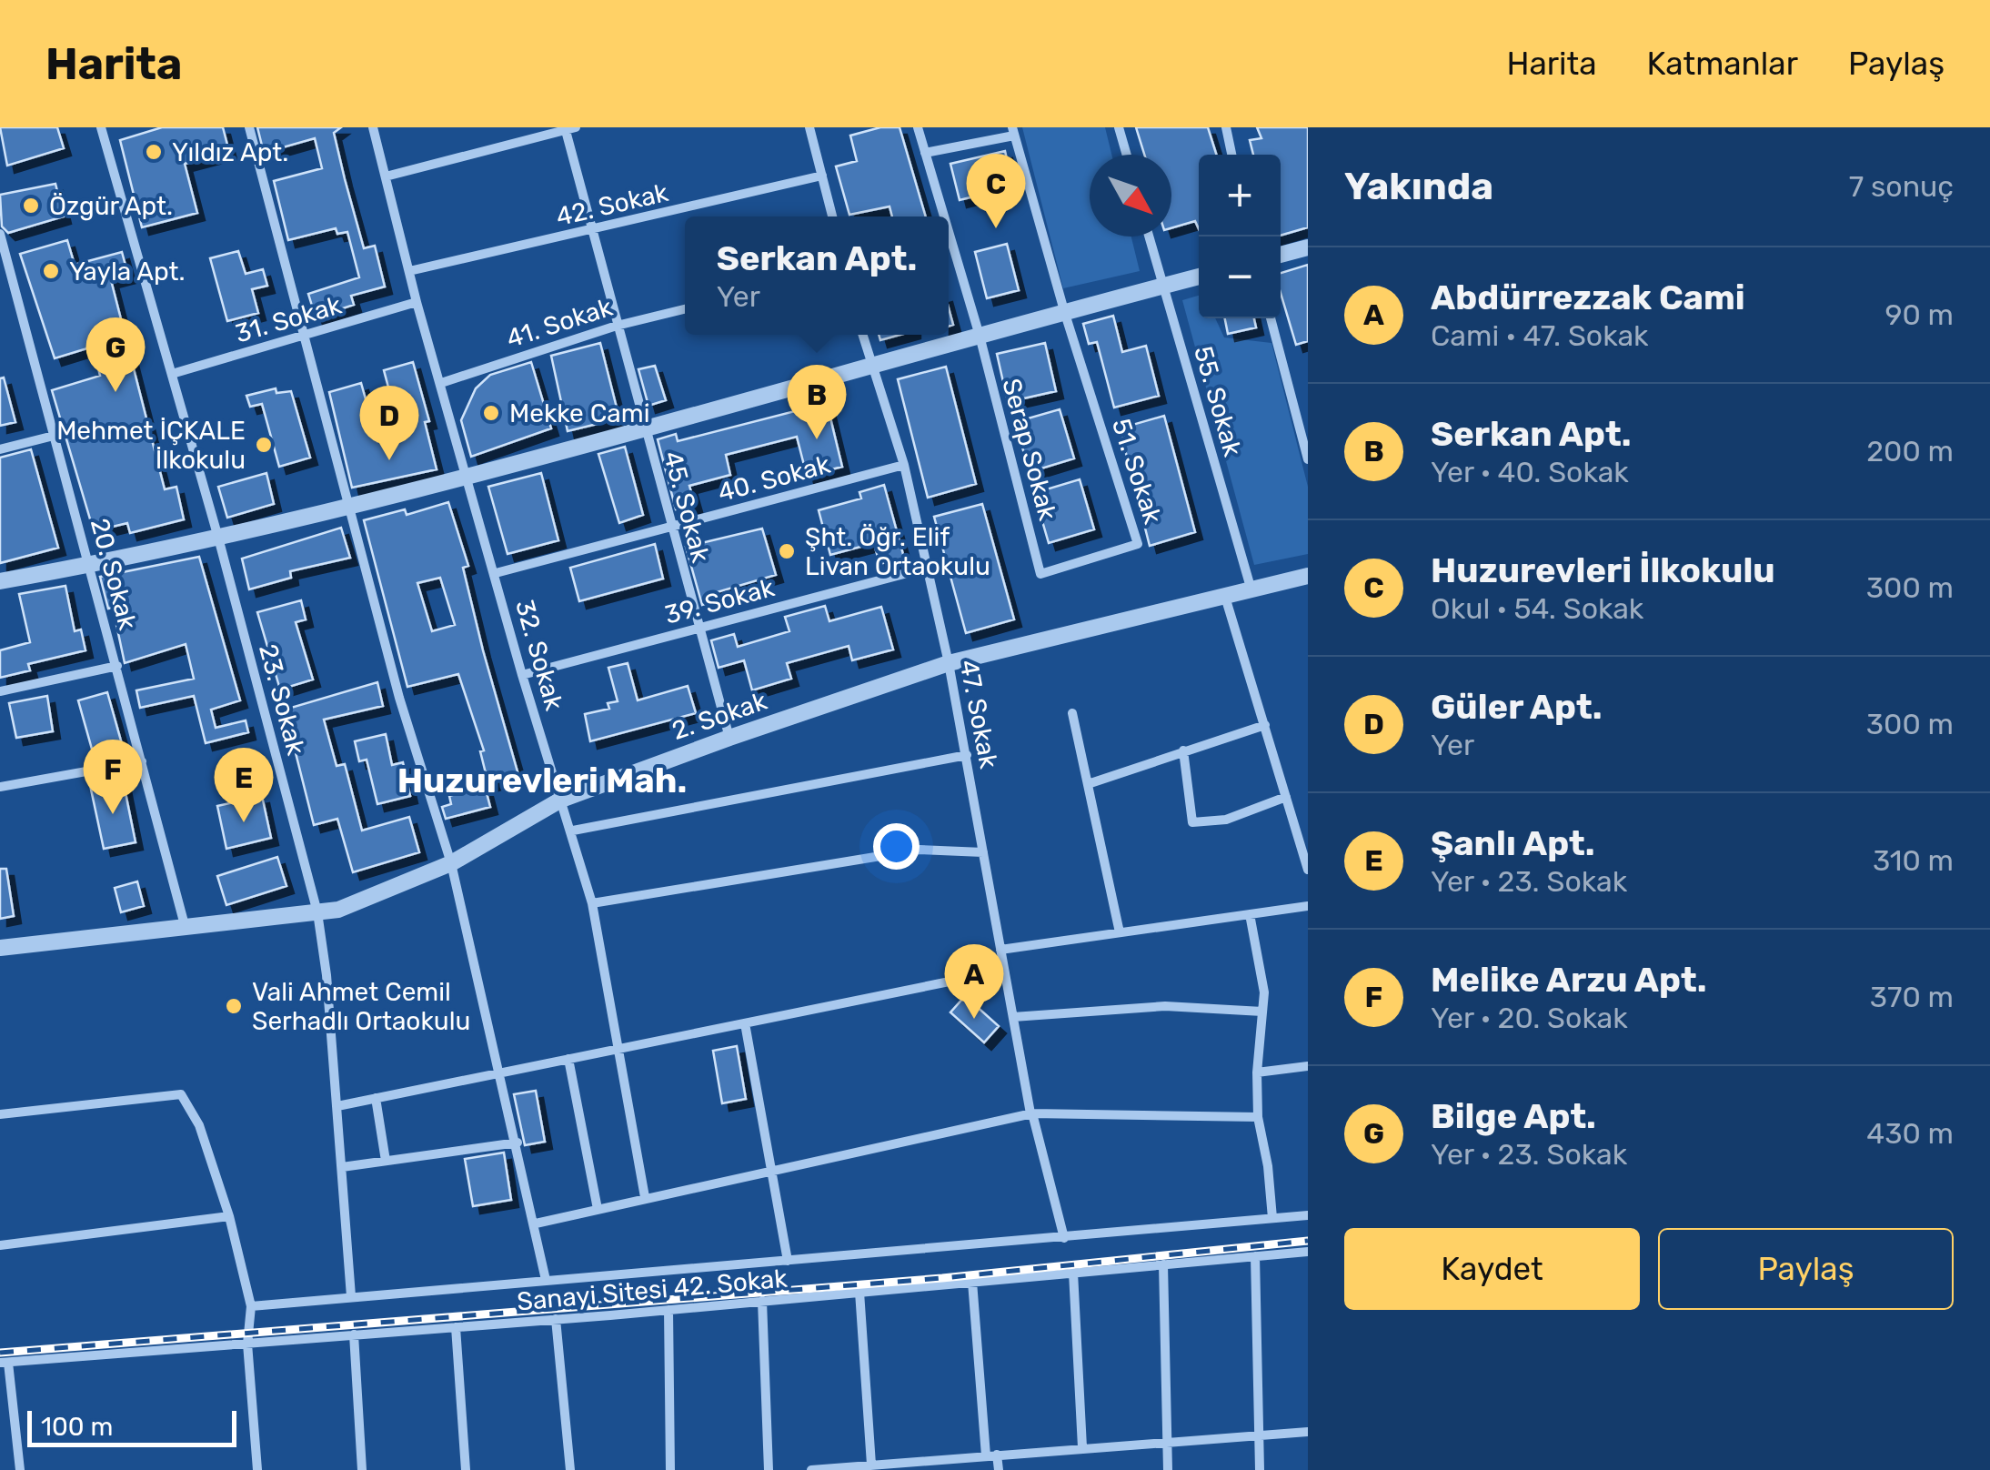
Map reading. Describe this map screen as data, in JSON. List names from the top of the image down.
{
  "streets": {
    "street": [
      "42. Sokak",
      "31. Sokak",
      "41. Sokak",
      "55. Sokak",
      "Serap Sokak",
      "51. Sokak",
      "40. Sokak",
      "45. Sokak",
      "20. Sokak",
      "39. Sokak",
      "32. Sokak",
      "23. Sokak",
      "47. Sokak",
      "2. Sokak",
      "Sanayi Sitesi 42. Sokak"
    ]
  },
  "crossings": [
    ["42. Sokak", "45. Sokak"],
    ["42. Sokak", "32. Sokak"],
    ["31. Sokak", "32. Sokak"],
    ["31. Sokak", "23. Sokak"],
    ["41. Sokak", "45. Sokak"],
    ["41. Sokak", "32. Sokak"],
    ["55. Sokak", "2. Sokak"],
    ["Serap Sokak", "51. Sokak"],
    ["40. Sokak", "45. Sokak"],
    ["40. Sokak", "32. Sokak"],
    ["40. Sokak", "47. Sokak"],
    ["45. Sokak", "39. Sokak"],
    ["45. Sokak", "2. Sokak"],
    ["20. Sokak", "2. Sokak"],
    ["39. Sokak", "32. Sokak"],
    ["39. Sokak", "47. Sokak"],
    ["32. Sokak", "2. Sokak"],
    ["23. Sokak", "2. Sokak"],
    ["47. Sokak", "2. Sokak"]
  ],
  "districts": ["Huzurevleri Mah."],
  "places": [
    "Yıldız Apt.",
    "Özgür Apt.",
    "Yayla Apt.",
    "Mekke Cami",
    "Mehmet İÇKALE İlkokulu",
    "Şht. Öğr. Elif Livan Ortaokulu",
    "Vali Ahmet Cemil Serhadlı Ortaokulu"
  ],
  "scale_bar": "100 m",
  "north": "bottom right",
  "page": {
    "header": "Harita",
    "nav": ["Harita", "Katmanlar", "Paylaş"],
    "heading": ["Yakında", "7 sonuç"],
    "pins": [
      "C",
      "G",
      "B",
      "D",
      "F",
      "E",
      "A"
    ],
    "map_buttons": ["+", "−"],
    "popup": ["Serkan Apt.", "Yer"],
    "list": [
      {
        "mark": "A",
        "name": "Abdürrezzak Cami",
        "note": "Cami · 47. Sokak",
        "value": "90 m"
      },
      {
        "mark": "B",
        "name": "Serkan Apt.",
        "note": "Yer · 40. Sokak",
        "value": "200 m"
      },
      {
        "mark": "C",
        "name": "Huzurevleri İlkokulu",
        "note": "Okul · 54. Sokak",
        "value": "300 m"
      },
      {
        "mark": "D",
        "name": "Güler Apt.",
        "note": "Yer",
        "value": "300 m"
      },
      {
        "mark": "E",
        "name": "Şanlı Apt.",
        "note": "Yer · 23. Sokak",
        "value": "310 m"
      },
      {
        "mark": "F",
        "name": "Melike Arzu Apt.",
        "note": "Yer · 20. Sokak",
        "value": "370 m"
      },
      {
        "mark": "G",
        "name": "Bilge Apt.",
        "note": "Yer · 23. Sokak",
        "value": "430 m"
      }
    ],
    "buttons": ["Kaydet", "Paylaş"],
    "scale": "100 m"
  }
}
